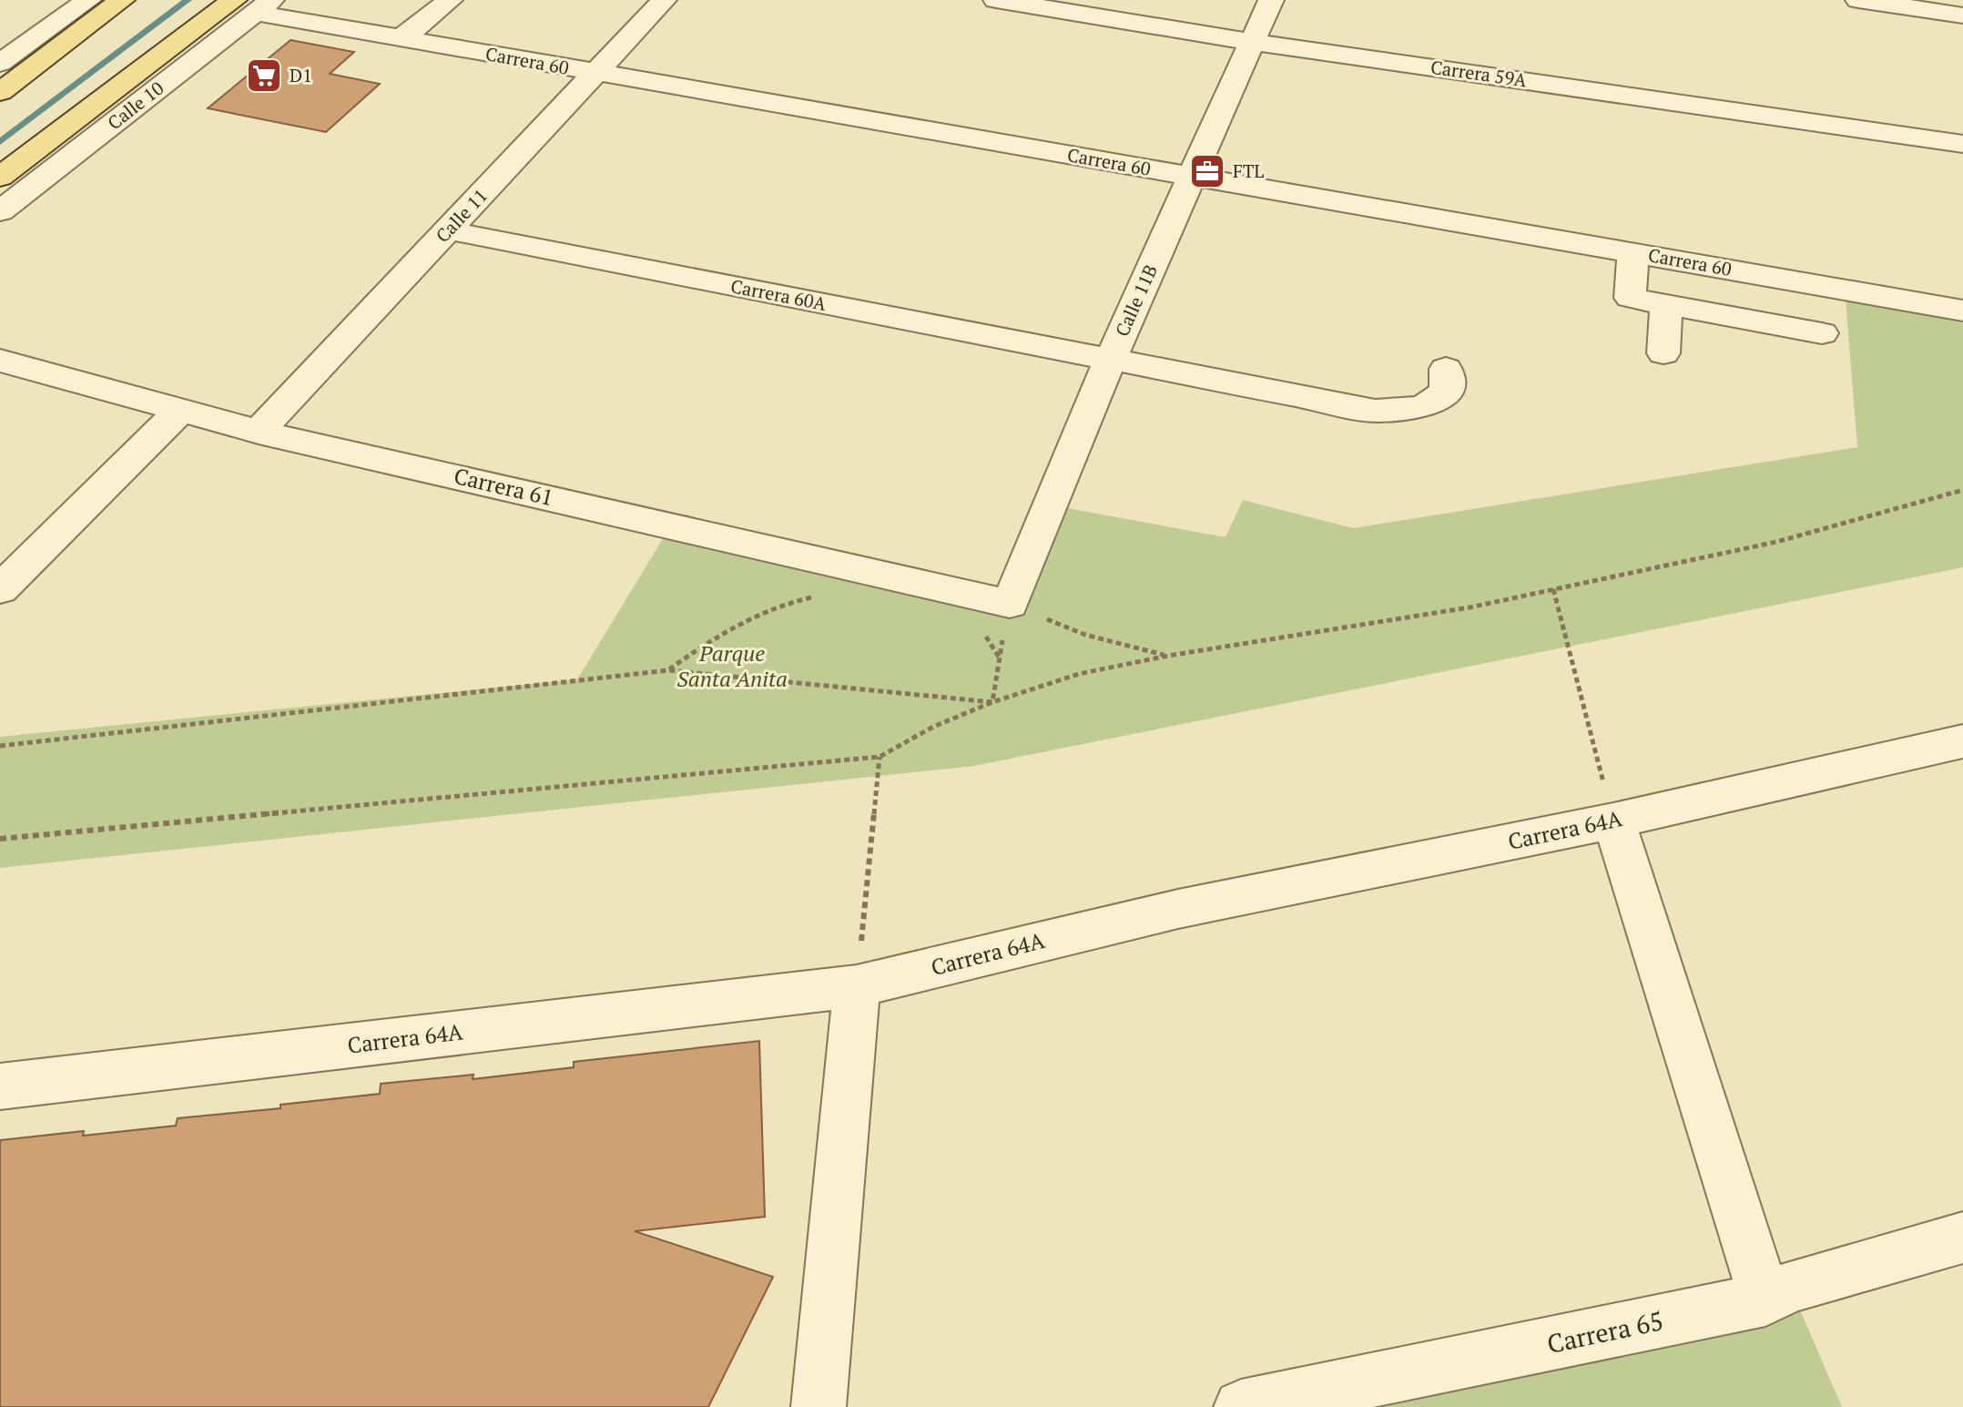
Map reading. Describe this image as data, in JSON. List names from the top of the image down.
{
  "streets": {
    "main road": ["Calle 10"],
    "street": [
      "Carrera 60",
      "Carrera 59A",
      "Calle 11",
      "Carrera 60A",
      "Calle 11B",
      "Carrera 61",
      "Carrera 64A",
      "Carrera 65"
    ]
  },
  "crossings": [
    ["Carrera 60", "Calle 10"],
    ["Carrera 60", "Calle 11"],
    ["Carrera 60", "Calle 11B"],
    ["Carrera 59A", "Calle 11B"],
    ["Calle 11", "Carrera 60A"],
    ["Calle 11", "Carrera 61"],
    ["Carrera 60A", "Calle 11B"],
    ["Calle 11B", "Carrera 61"]
  ],
  "parks": ["Parque Santa Anita"],
  "places": {
    "supermarket": ["D1"],
    "office": ["FTL"]
  }
}
